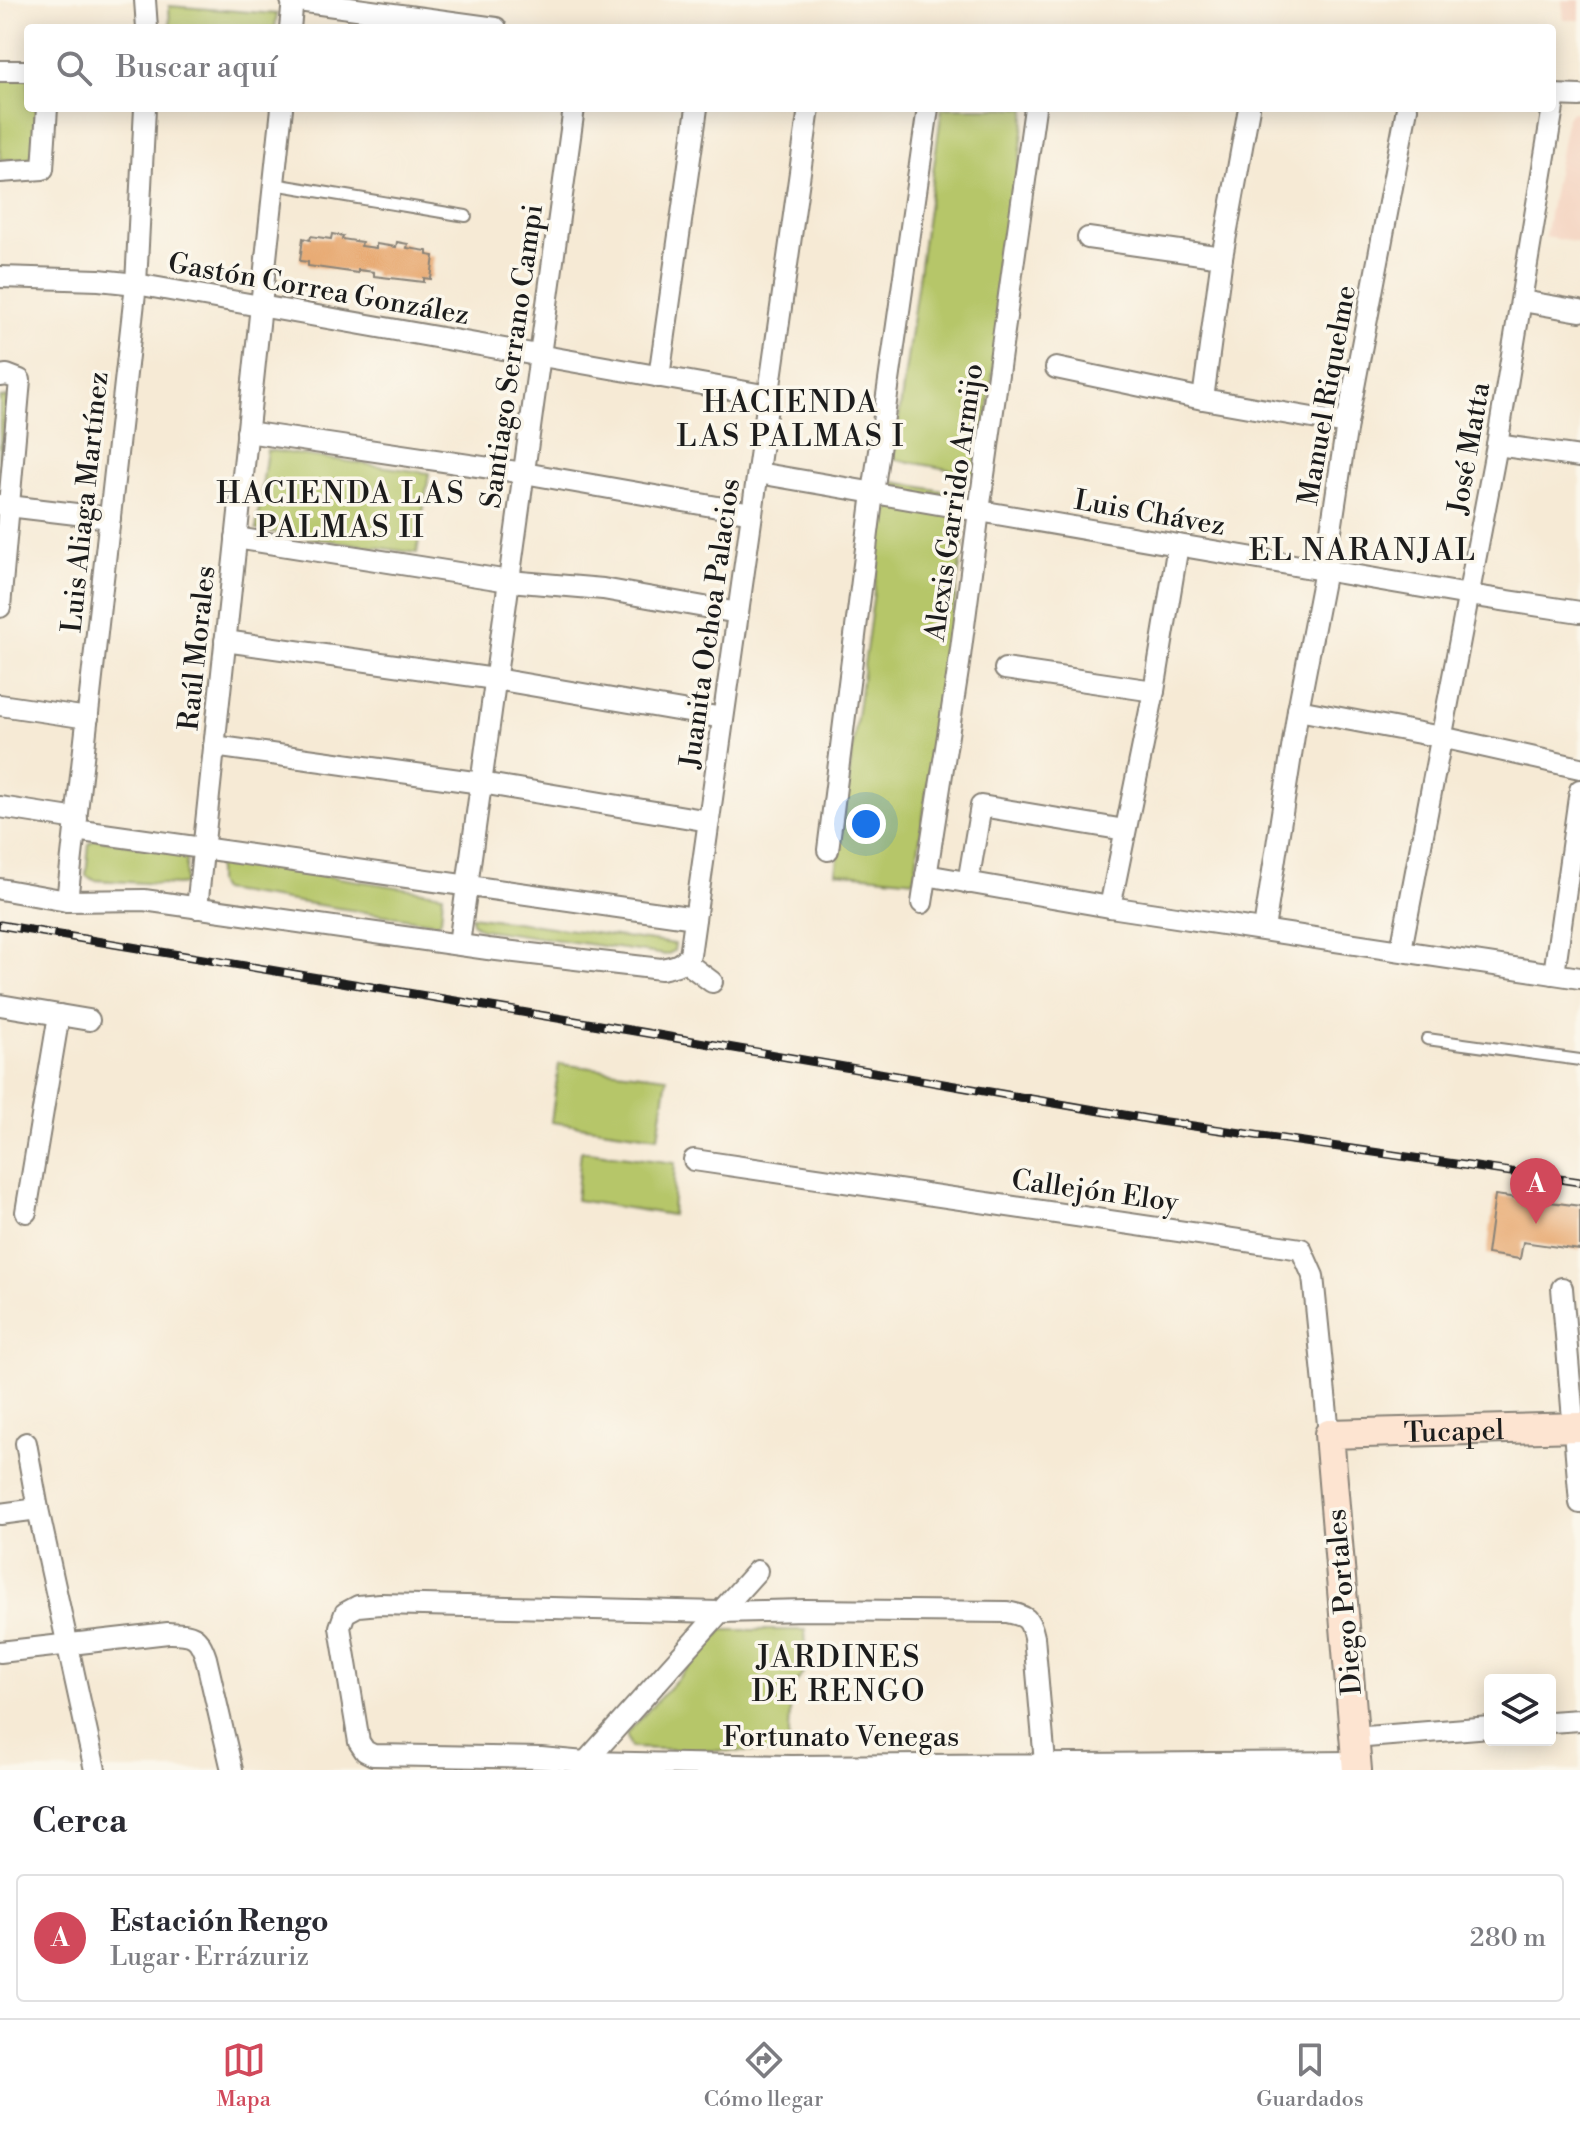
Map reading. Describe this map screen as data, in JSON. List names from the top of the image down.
{
  "streets": {
    "street": [
      "Gastón Correa González",
      "Santiago Serrano Campi",
      "Manuel Riquelme",
      "José Matta",
      "Luis Aliaga Martínez",
      "Alexis Garrido Armijo",
      "Luis Chávez",
      "Juanita Ochoa Palacios",
      "Raúl Morales",
      "Callejón Eloy",
      "Tucapel",
      "Diego Portales",
      "Fortunato Venegas"
    ]
  },
  "crossings": [
    ["Gastón Correa González", "Santiago Serrano Campi"],
    ["Gastón Correa González", "Luis Aliaga Martínez"],
    ["Gastón Correa González", "Juanita Ochoa Palacios"],
    ["Gastón Correa González", "Raúl Morales"],
    ["Manuel Riquelme", "Luis Chávez"],
    ["José Matta", "Luis Chávez"],
    ["Alexis Garrido Armijo", "Luis Chávez"],
    ["Luis Chávez", "Juanita Ochoa Palacios"],
    ["Callejón Eloy", "Tucapel"],
    ["Callejón Eloy", "Diego Portales"],
    ["Tucapel", "Diego Portales"],
    ["Diego Portales", "Fortunato Venegas"]
  ],
  "districts": [
    "HACIENDA LAS PALMAS I",
    "HACIENDA LAS PALMAS II",
    "EL NARANJAL",
    "JARDINES DE RENGO"
  ],
  "page": {
    "search": "Buscar aquí",
    "pins": "A",
    "heading": "Cerca",
    "list": [
      {
        "mark": "A",
        "name": "Estación Rengo",
        "note": "Lugar · Errázuriz",
        "value": "280 m"
      }
    ],
    "nav": ["Mapa", "Cómo llegar", "Guardados"]
  }
}
